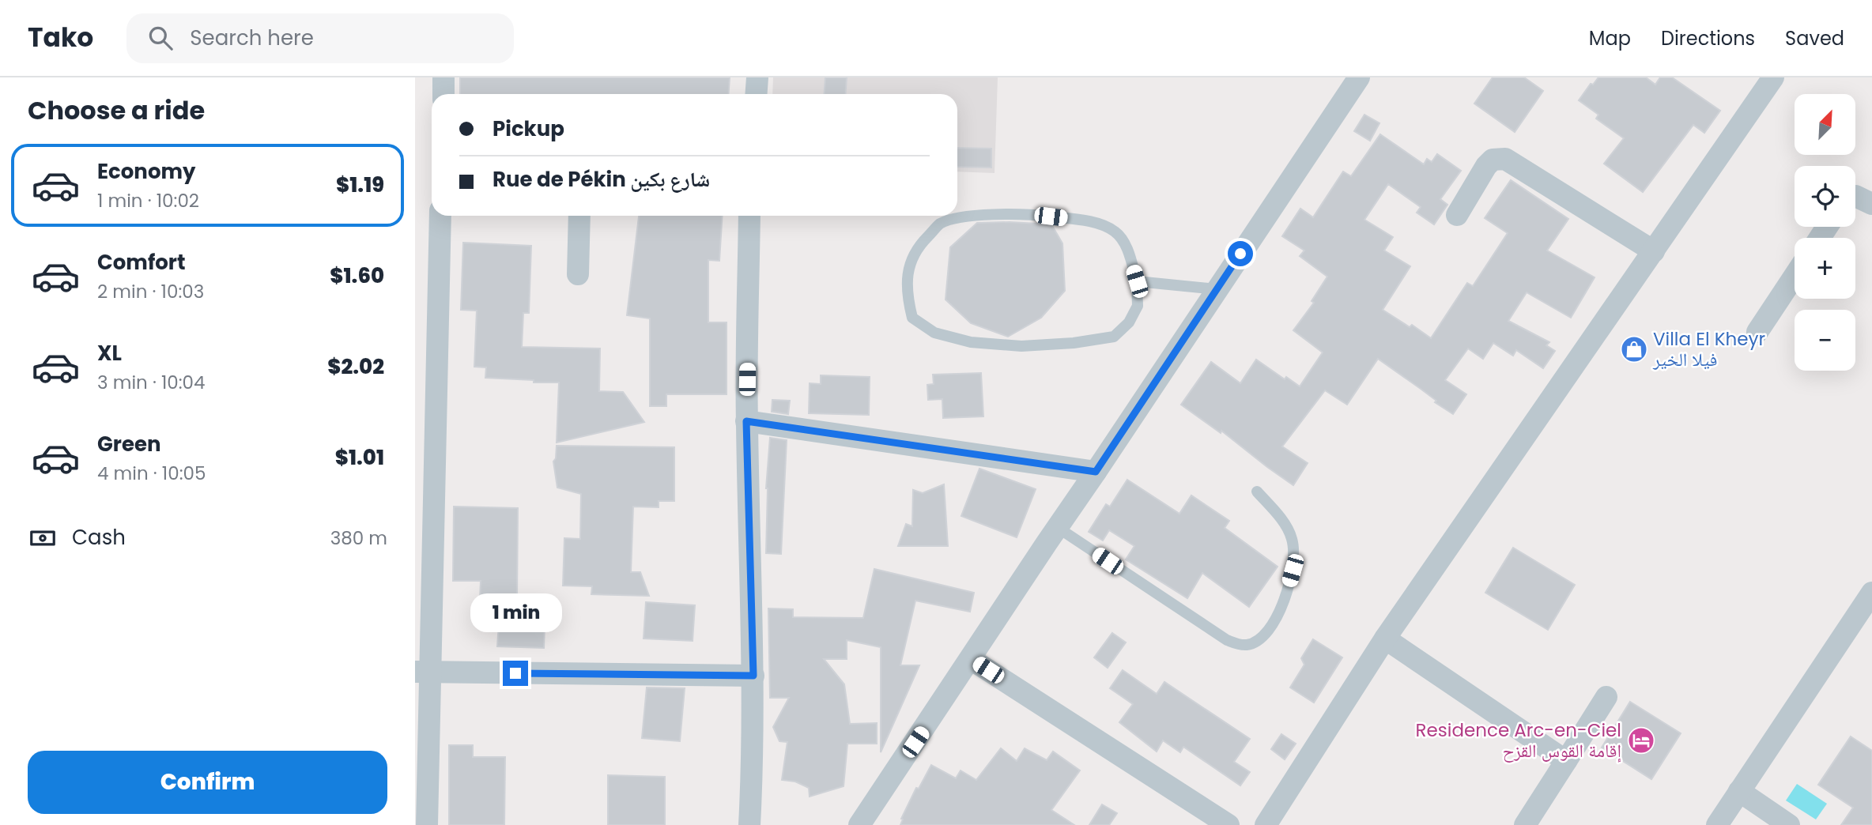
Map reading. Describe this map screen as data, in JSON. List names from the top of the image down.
{
  "places": {
    "shop": ["Villa El Kheyr فيلا الخير"],
    "hotel": ["Residence Arc-en-Ciel إقامة القوس القزح"]
  },
  "north": "top right",
  "page": {
    "header": "Tako",
    "search": "Search here",
    "nav": ["Map", "Directions", "Saved"],
    "heading": "Choose a ride",
    "map_buttons": ["+", "−"],
    "banner": ["Pickup", "Rue de Pékin شارع بكين"],
    "list": [
      {
        "name": "Economy",
        "note": "1 min · 10:02",
        "value": "$1.19"
      },
      {
        "name": "Comfort",
        "note": "2 min · 10:03",
        "value": "$1.60"
      },
      {
        "name": "XL",
        "note": "3 min · 10:04",
        "value": "$2.02"
      },
      {
        "name": "Green",
        "note": "4 min · 10:05",
        "value": "$1.01"
      }
    ],
    "pay": ["Cash", "380 m"],
    "bubble": "1 min",
    "buttons": "Confirm"
  }
}
